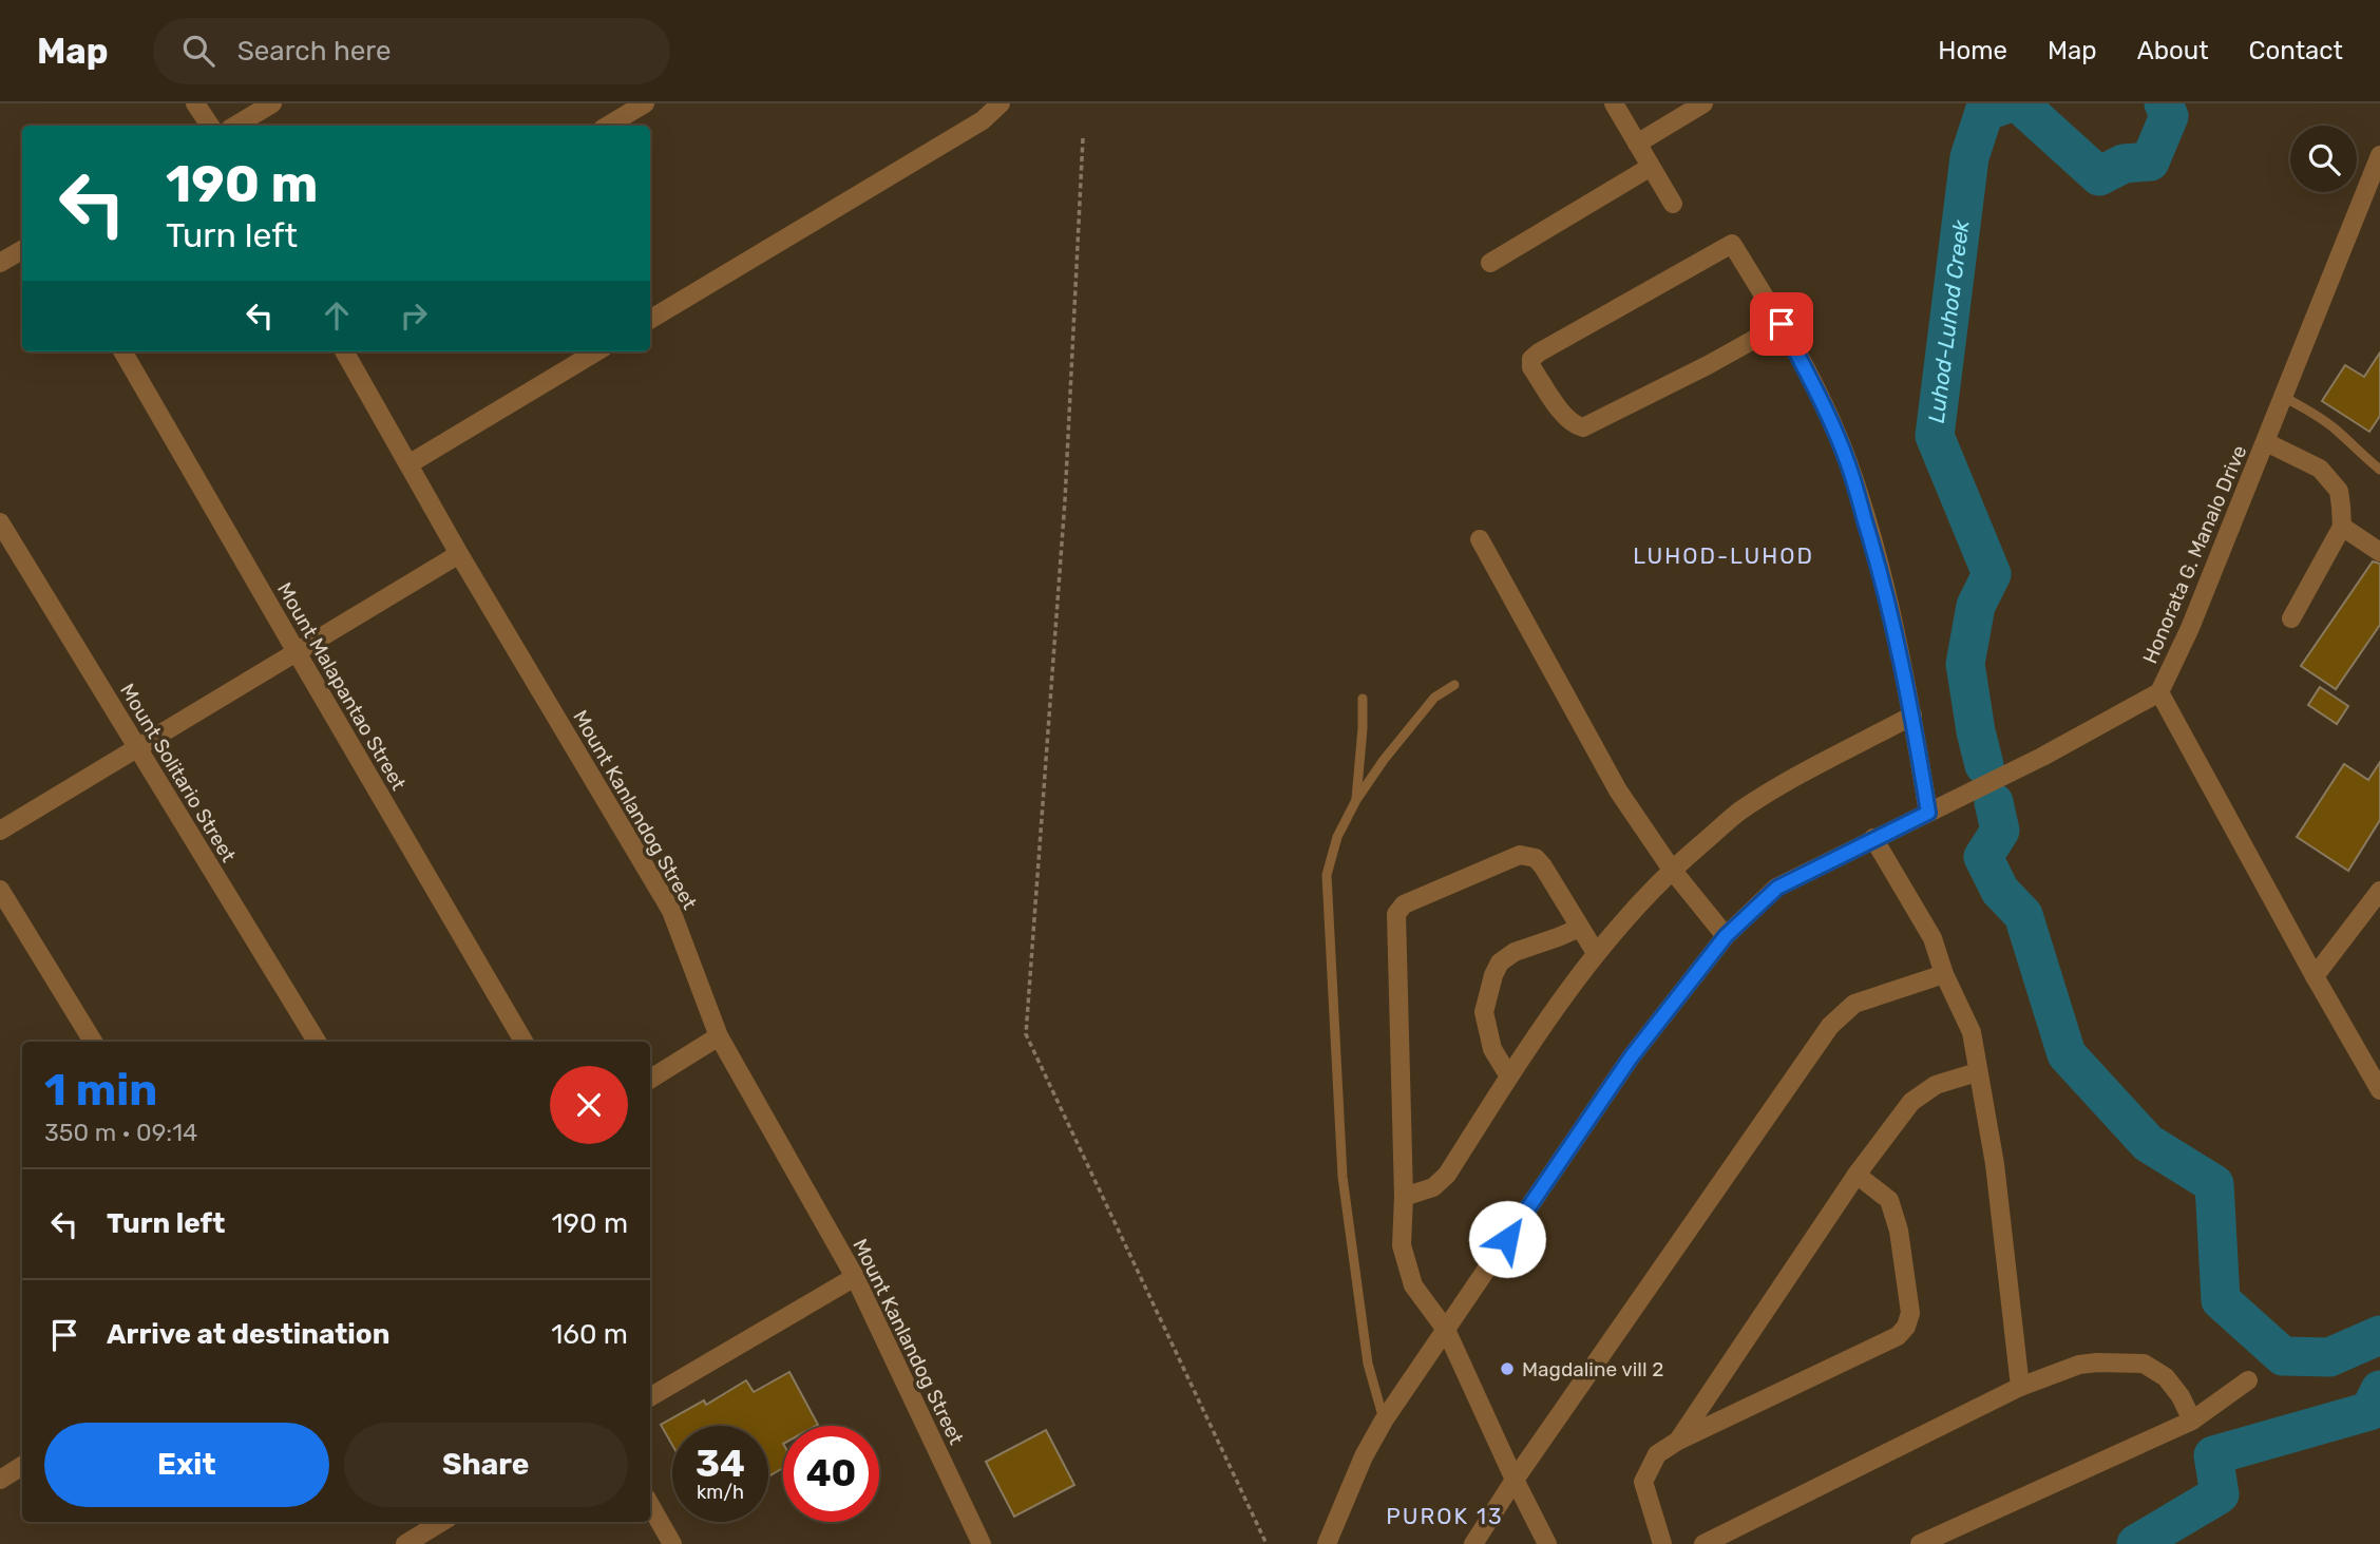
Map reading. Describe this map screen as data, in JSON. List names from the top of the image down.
{
  "streets": {
    "street": [
      "Honorata G. Manalo Drive",
      "Mount Malapantao Street",
      "Mount Solitario Street",
      "Mount Kanlandog Street"
    ]
  },
  "districts": ["LUHOD-LUHOD", "PUROK 13"],
  "water": ["Luhod-Luhod Creek"],
  "places": ["Magdaline vill 2"],
  "page": {
    "header": "Map",
    "search": "Search here",
    "nav": [
      "Home",
      "Map",
      "About",
      "Contact"
    ],
    "turn": ["190 m", "Turn left"],
    "heading": ["1 min", "350 m · 09:14"],
    "list": [
      {
        "name": "Turn left",
        "value": "190 m"
      },
      {
        "name": "Arrive at destination",
        "value": "160 m"
      }
    ],
    "buttons": ["Exit", "Share"],
    "speed": "34 km/h",
    "limit": "40"
  }
}
